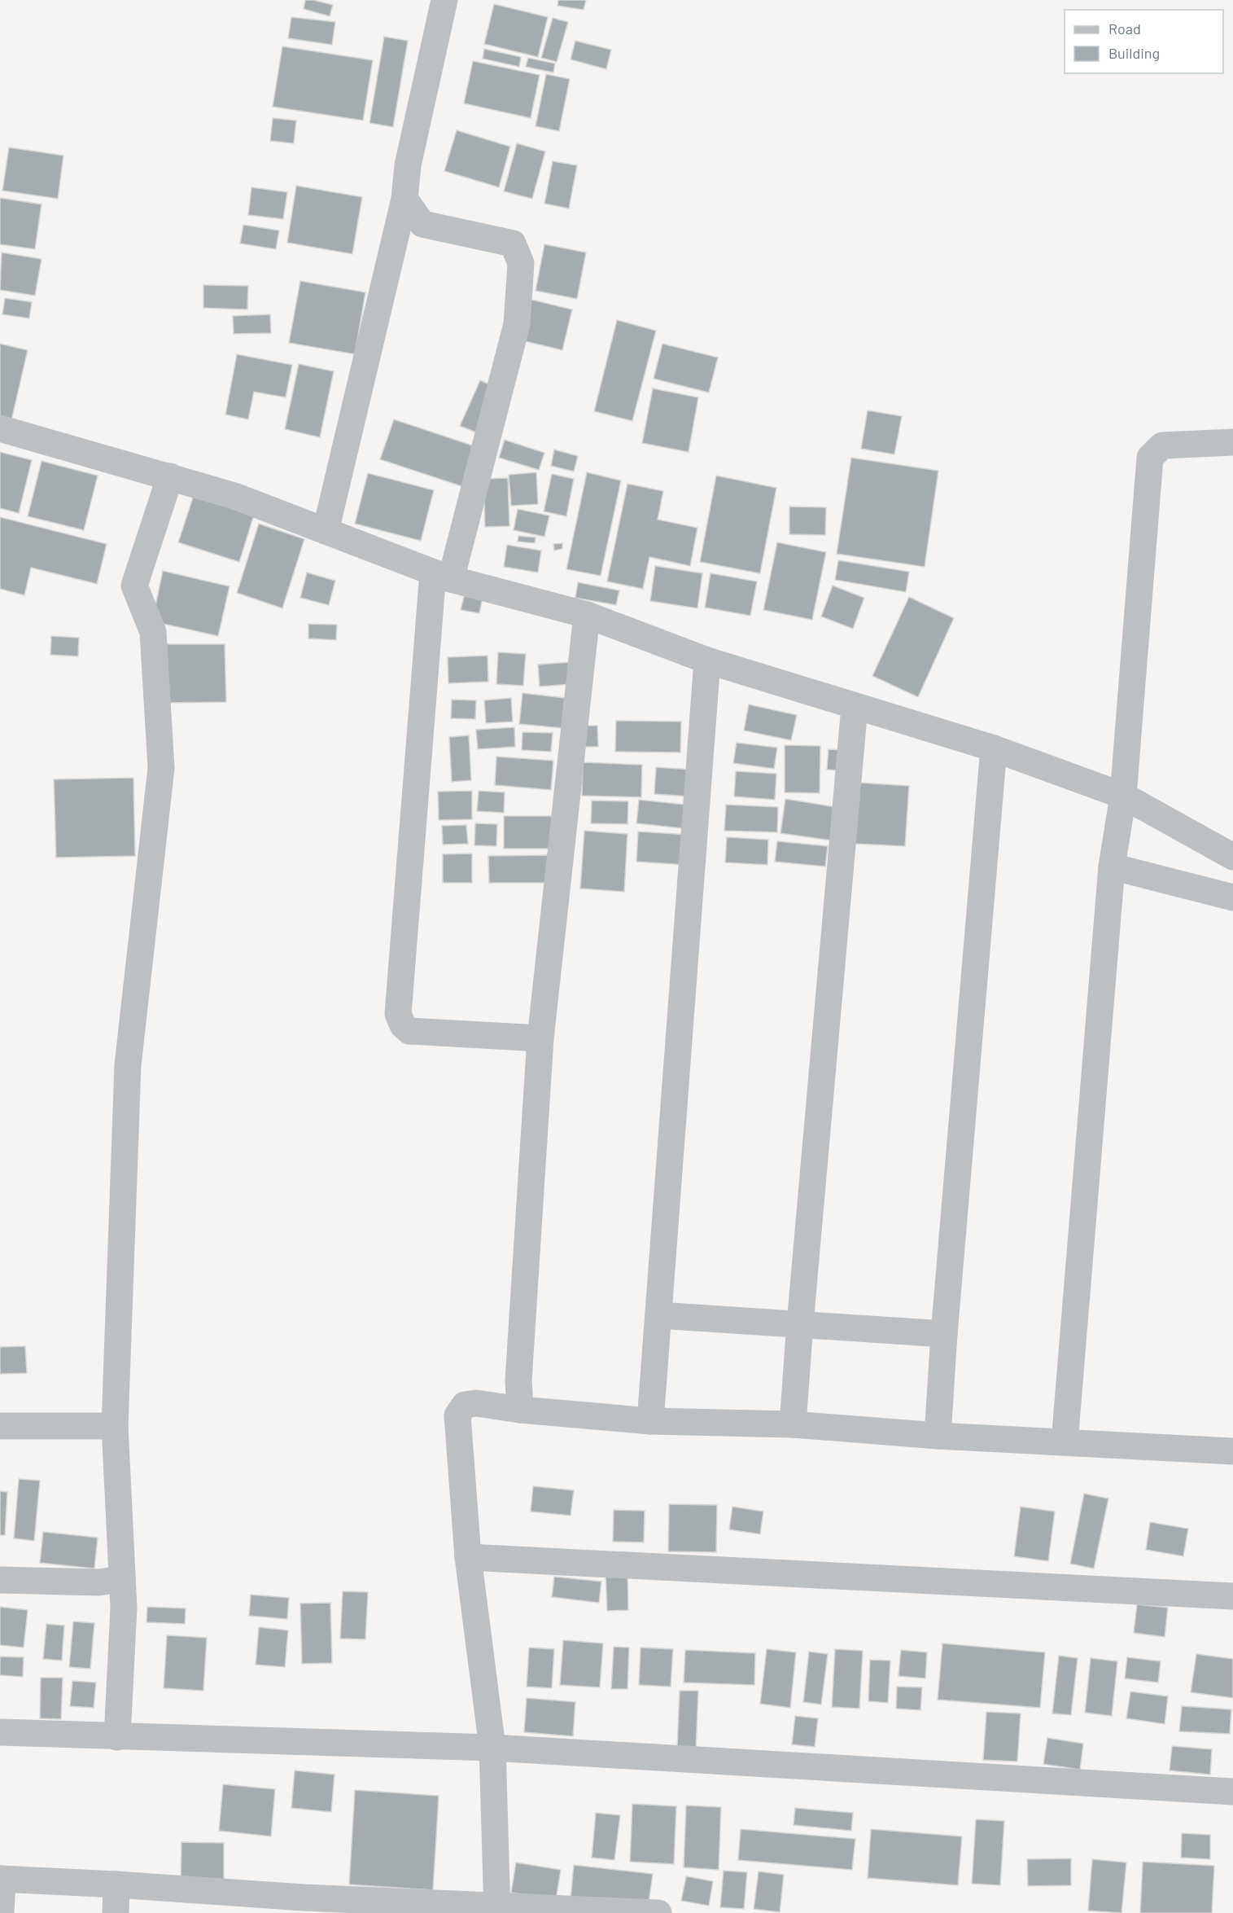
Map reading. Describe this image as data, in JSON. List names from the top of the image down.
{
  "legend": ["Road", "Building"]
}
